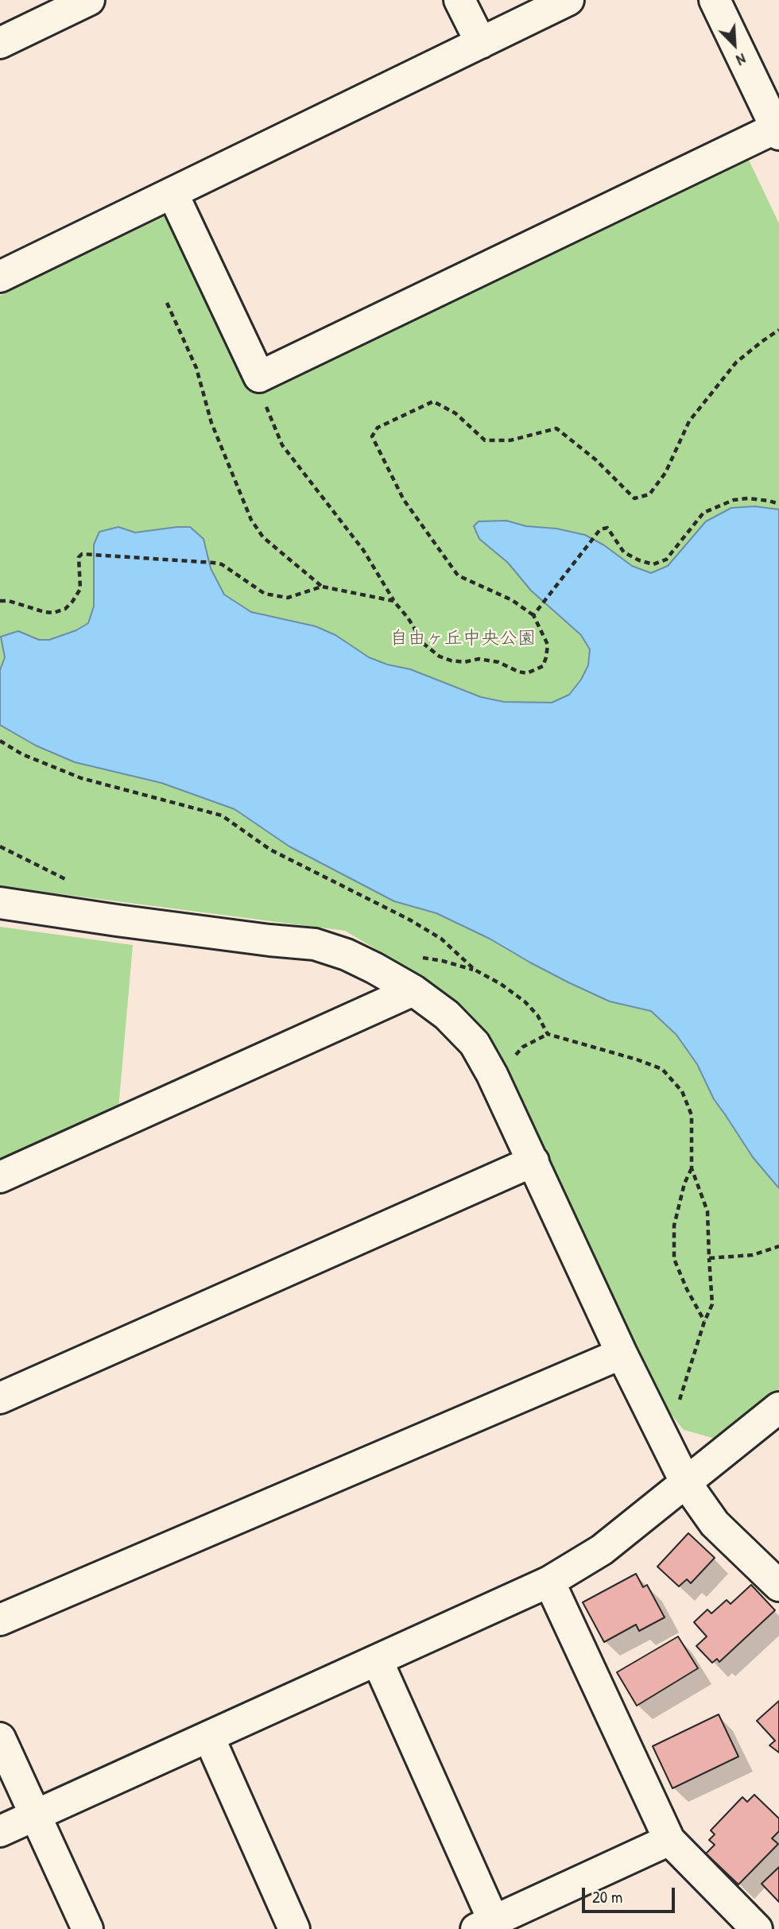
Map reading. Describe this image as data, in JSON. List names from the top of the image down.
{
  "parks": ["自由ヶ丘中央公園"],
  "scale_bar": "20 m",
  "north": "bottom right"
}
